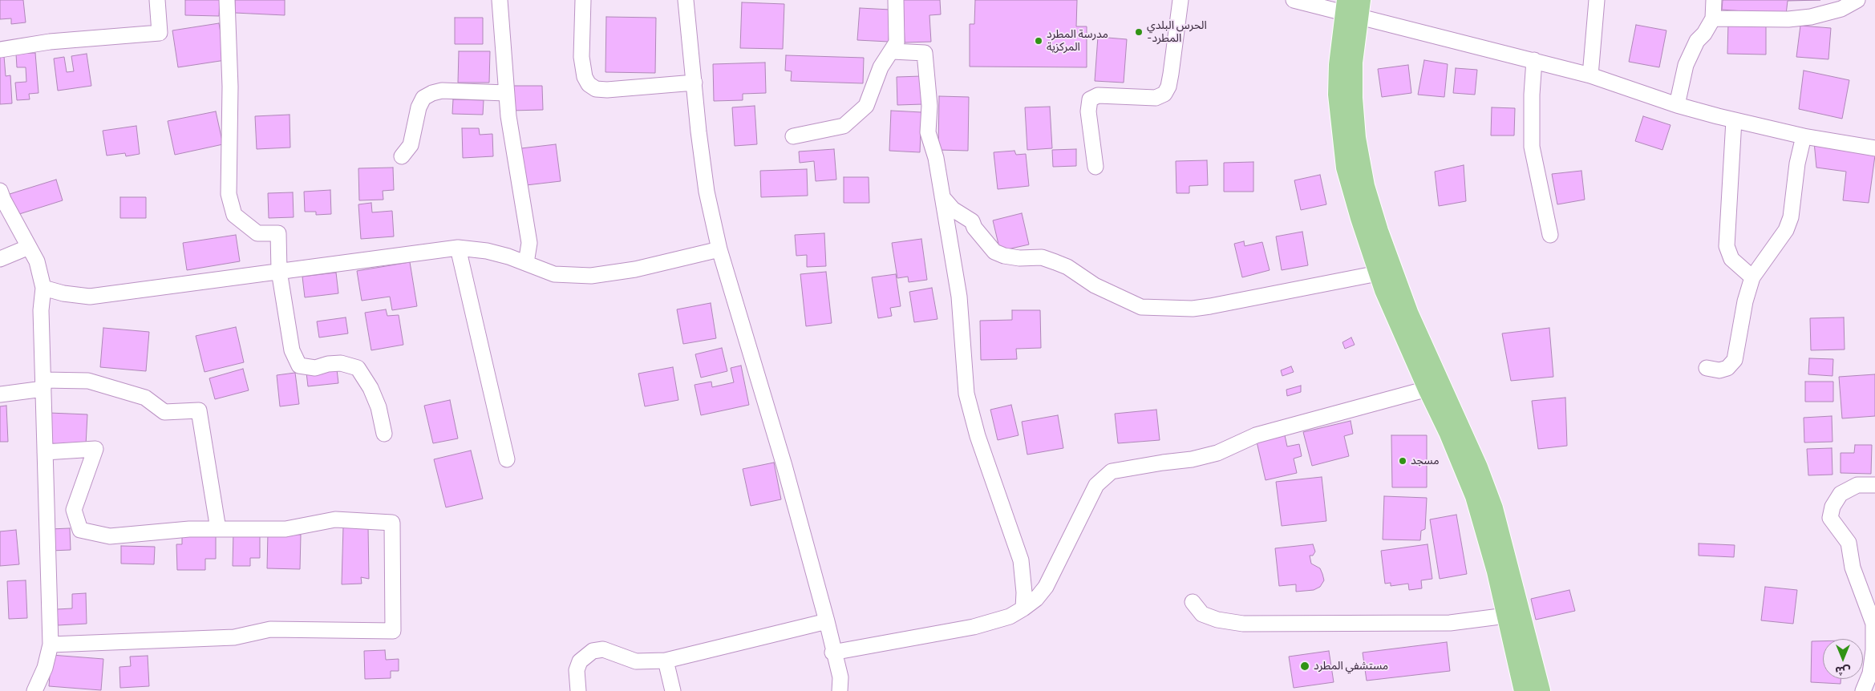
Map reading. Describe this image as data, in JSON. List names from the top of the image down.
{
  "places": [
    "الحرس البلدي -المطرد",
    "مدرسة المطرد المركزية",
    "مسجد",
    "مستشفي المطرد"
  ],
  "north": "bottom"
}
